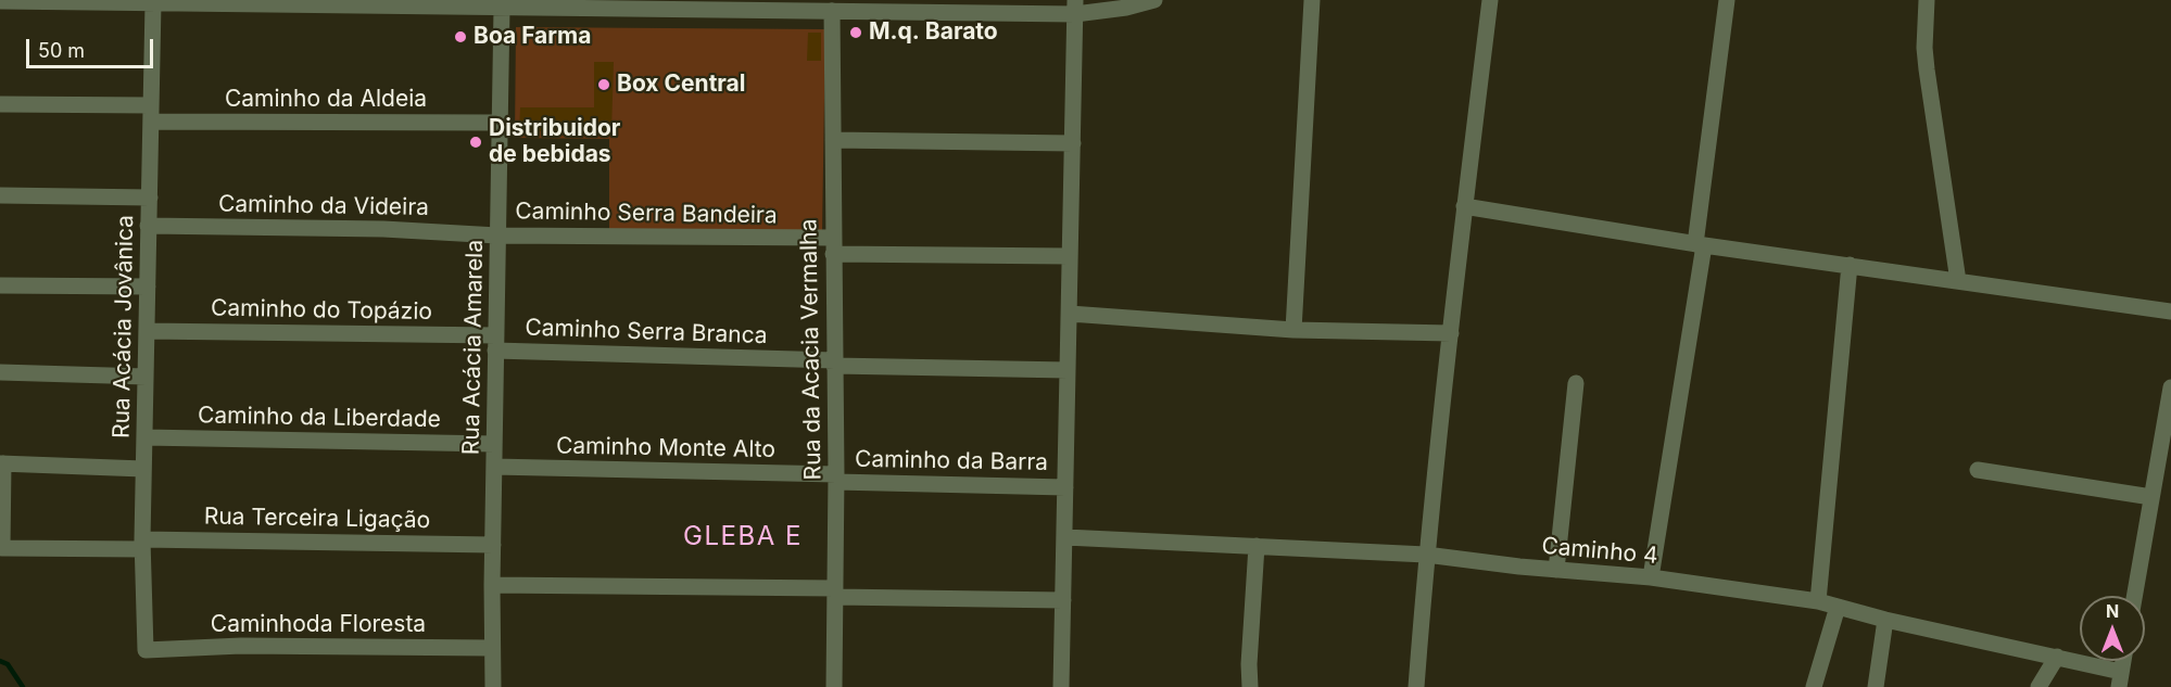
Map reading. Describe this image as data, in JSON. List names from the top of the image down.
{
  "streets": {
    "street": [
      "Caminho da Aldeia",
      "Caminho da Videira",
      "Caminho Serra Bandeira",
      "Caminho do Topázio",
      "Rua Acácia Jovânica",
      "Caminho Serra Branca",
      "Rua Acácia Amarela",
      "Rua da Acacia Vermalha",
      "Caminho da Liberdade",
      "Caminho Monte Alto",
      "Caminho da Barra",
      "Rua Terceira Ligação",
      "Caminho 4",
      "Caminhoda Floresta"
    ]
  },
  "crossings": [
    ["Caminho da Aldeia", "Rua Acácia Jovânica"],
    ["Caminho da Aldeia", "Rua Acácia Amarela"],
    ["Caminho da Videira", "Caminho Serra Bandeira"],
    ["Caminho da Videira", "Rua Acácia Jovânica"],
    ["Caminho da Videira", "Rua Acácia Amarela"],
    ["Caminho Serra Bandeira", "Rua Acácia Amarela"],
    ["Caminho Serra Bandeira", "Rua da Acacia Vermalha"],
    ["Caminho do Topázio", "Rua Acácia Jovânica"],
    ["Caminho do Topázio", "Caminho Serra Branca"],
    ["Caminho do Topázio", "Rua Acácia Amarela"],
    ["Rua Acácia Jovânica", "Caminho da Liberdade"],
    ["Rua Acácia Jovânica", "Rua Terceira Ligação"],
    ["Rua Acácia Jovânica", "Caminhoda Floresta"],
    ["Caminho Serra Branca", "Rua Acácia Amarela"],
    ["Caminho Serra Branca", "Rua da Acacia Vermalha"],
    ["Rua Acácia Amarela", "Caminho da Liberdade"],
    ["Rua Acácia Amarela", "Caminho Monte Alto"],
    ["Rua Acácia Amarela", "Rua Terceira Ligação"],
    ["Rua Acácia Amarela", "Caminhoda Floresta"],
    ["Rua da Acacia Vermalha", "Caminho Monte Alto"],
    ["Rua da Acacia Vermalha", "Caminho da Barra"],
    ["Caminho Monte Alto", "Caminho da Barra"]
  ],
  "districts": ["GLEBA E"],
  "places": [
    "M.q. Barato",
    "Boa Farma",
    "Box Central",
    "Distribuidor de bebidas"
  ],
  "scale_bar": "50 m",
  "north": "top"
}
